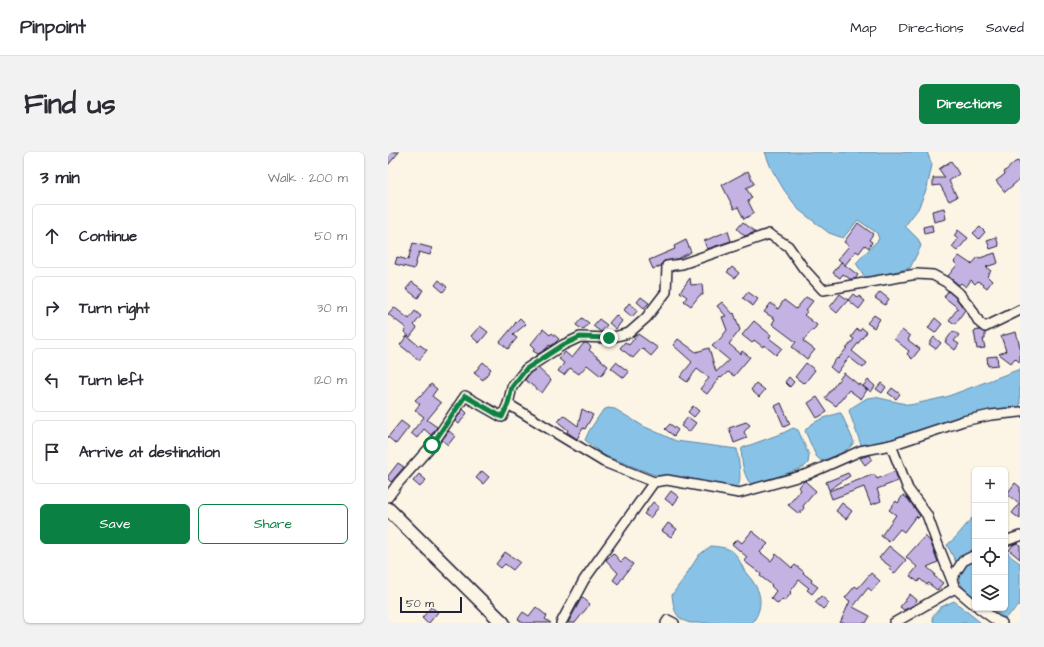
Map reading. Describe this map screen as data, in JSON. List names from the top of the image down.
{
  "scale_bar": "50 m",
  "page": {
    "header": "Pinpoint",
    "nav": ["Map", "Directions", "Saved"],
    "buttons": [
      "Directions",
      ["Save", "Share"]
    ],
    "title": "Find us",
    "heading": ["3 min", "Walk · 200 m"],
    "list": [
      ["Continue", "50 m"],
      ["Turn right", "30 m"],
      ["Turn left", "120 m"],
      "Arrive at destination"
    ],
    "map_buttons": ["+", "−"],
    "scale": "50 m"
  }
}
